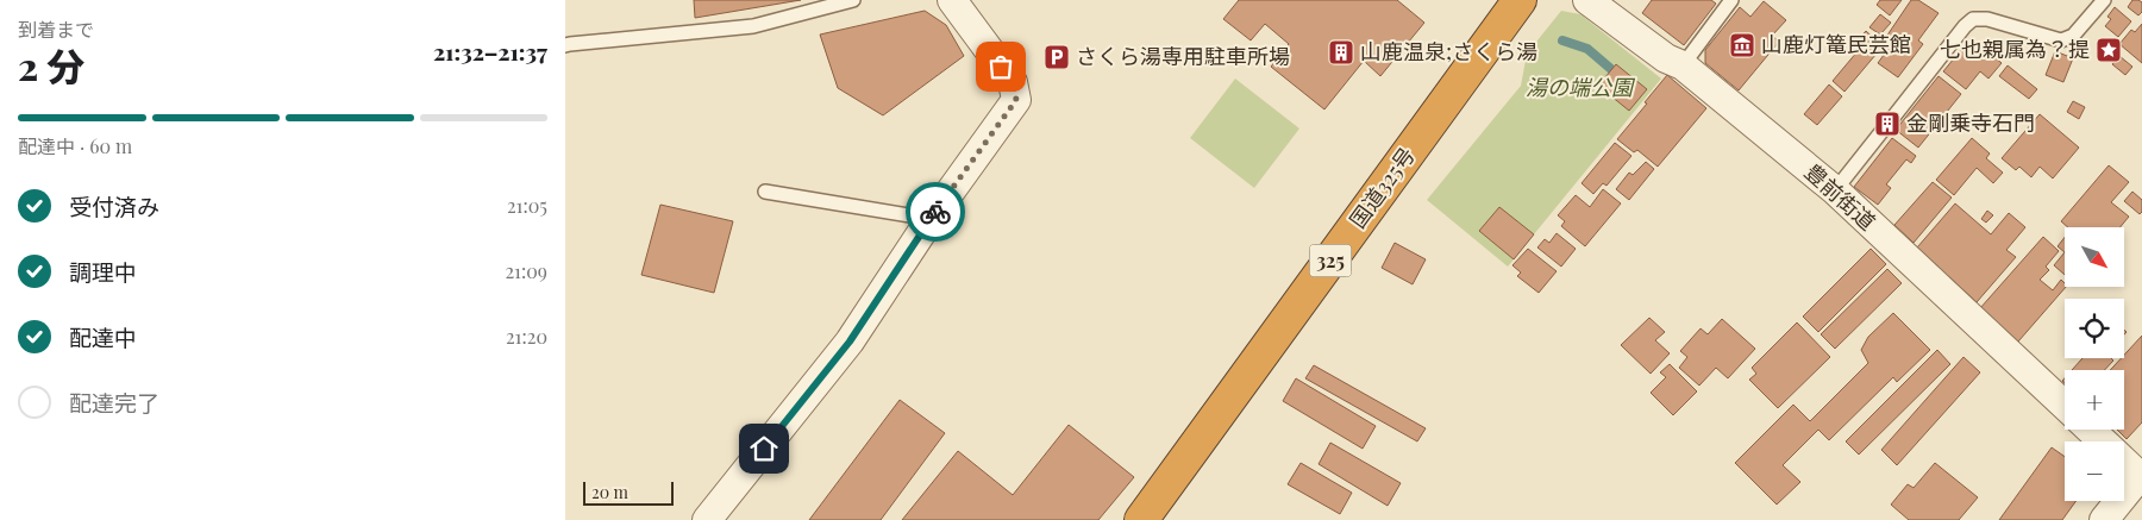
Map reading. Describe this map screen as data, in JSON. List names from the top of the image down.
{
  "streets": {
    "highway": ["国道325号", "325"],
    "street": ["豊前街道"]
  },
  "parks": ["湯の端公園"],
  "places": {
    "museum": ["山鹿灯篭民芸館"],
    "place": ["七也親属為？提"],
    "building": ["山鹿温泉;さくら湯", "金剛乗寺石門"],
    "parking": ["さくら湯専用駐車所場"]
  },
  "scale_bar": "20 m",
  "north": "bottom right",
  "page": {
    "heading": ["2 分", "到着まで", "21:32–21:37"],
    "bar": "配達中 · 60 m",
    "list": [
      ["受付済み", "21:05"],
      ["調理中", "21:09"],
      ["配達中", "21:20"],
      "配達完了"
    ],
    "map_buttons": ["+", "−"],
    "scale": "20 m"
  }
}
